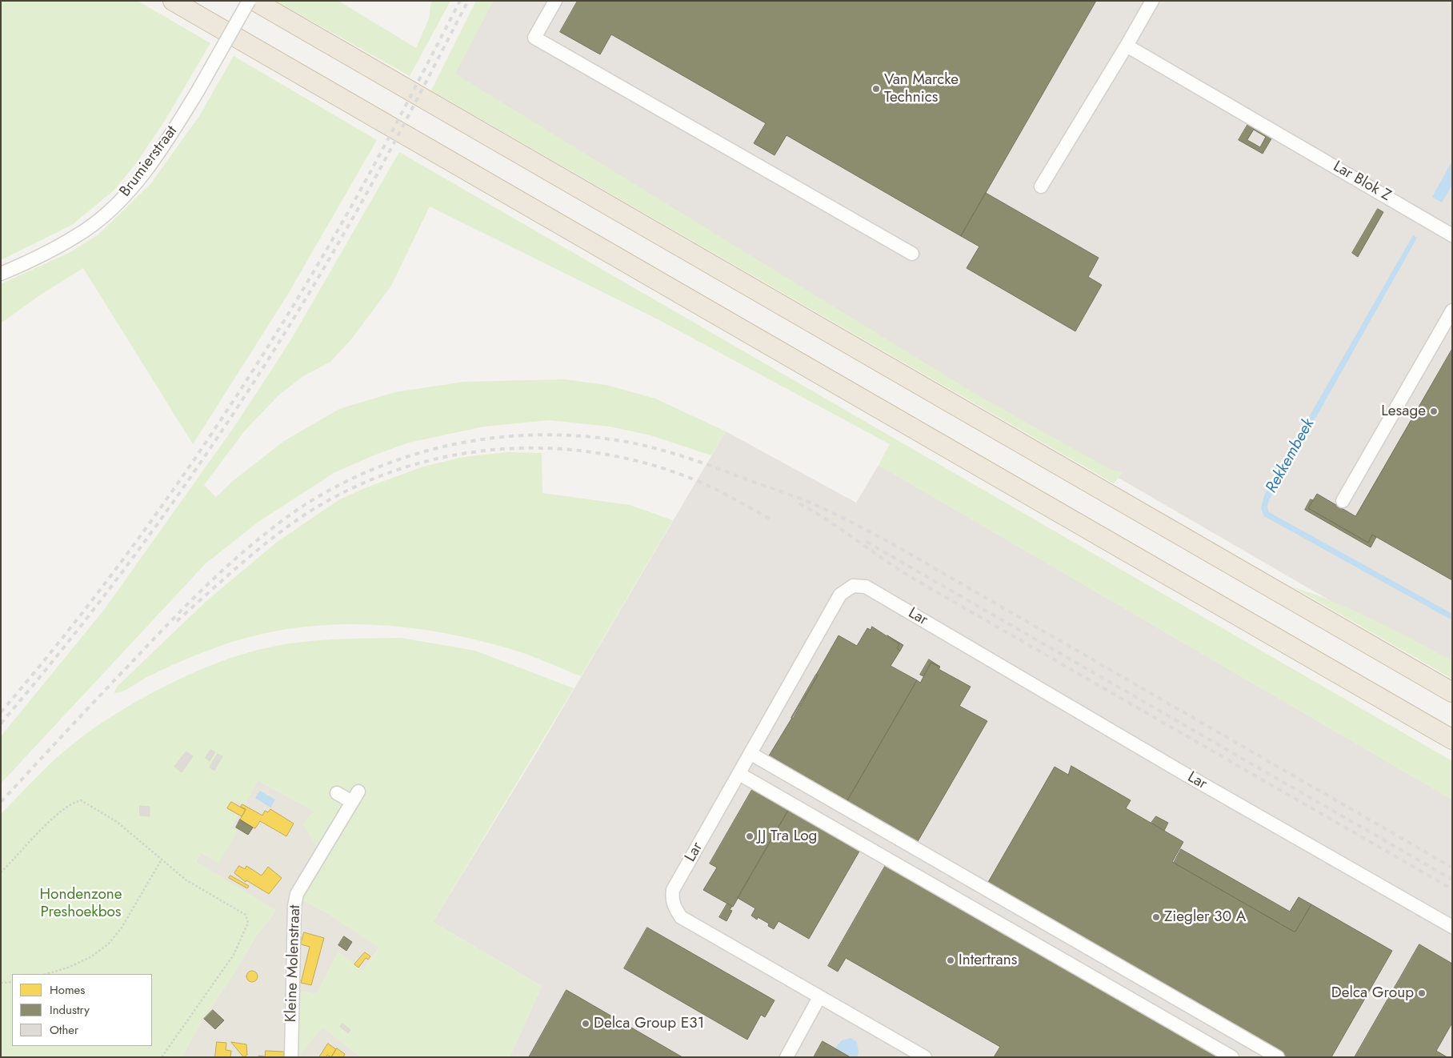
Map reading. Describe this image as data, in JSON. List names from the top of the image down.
{
  "streets": {
    "street": [
      "Brumierstraat",
      "Lar Blok Z",
      "Lar",
      "Kleine Molenstraat"
    ]
  },
  "water": ["Rekkembeek"],
  "parks": ["Hondenzone Preshoekbos"],
  "places": [
    "Van Marcke Technics",
    "Lesage",
    "JJ Tra Log",
    "Ziegler 30 A",
    "Intertrans",
    "Delca Group",
    "Delca Group E31"
  ],
  "legend": ["Homes", "Industry", "Other"]
}
